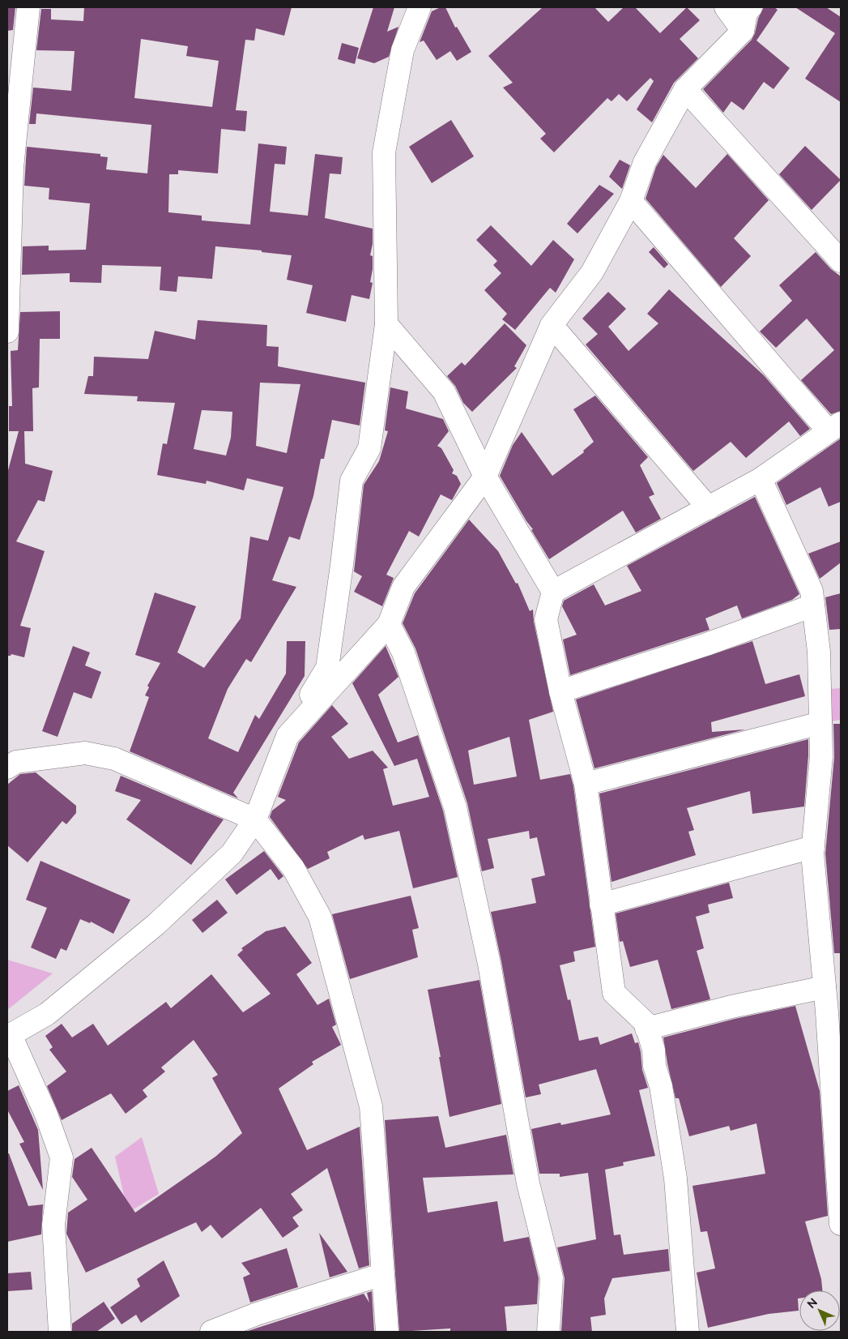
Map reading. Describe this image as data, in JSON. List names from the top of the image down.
{
  "north": "top left"
}
